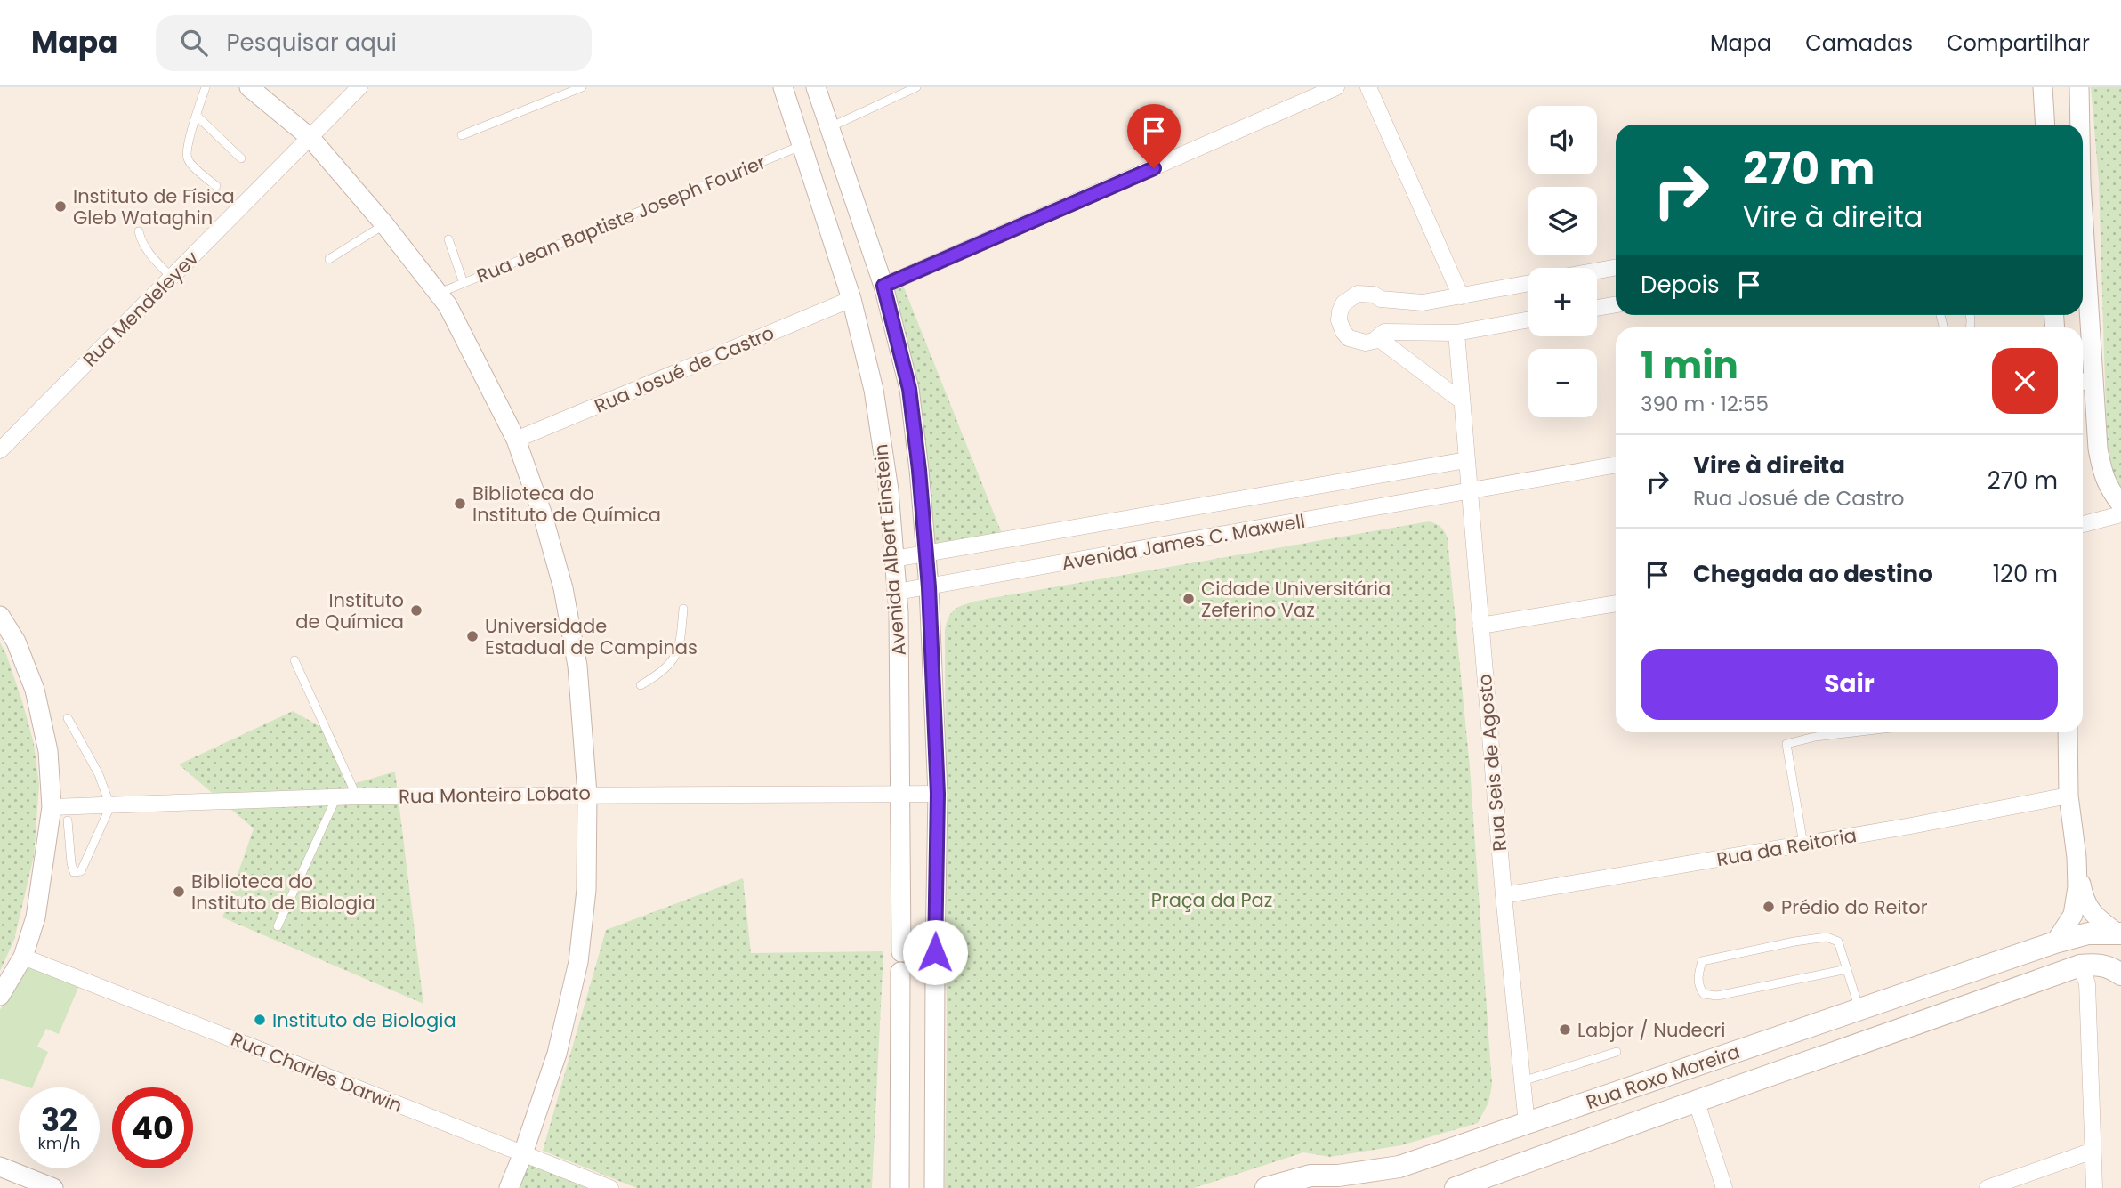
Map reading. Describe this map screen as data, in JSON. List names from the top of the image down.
{
  "streets": {
    "main road": ["Rua Roxo Moreira"],
    "street": [
      "Rua Mendeleyev",
      "Rua Josué de Castro",
      "Avenida James C. Maxwell",
      "Avenida Albert Einstein",
      "Rua Seis de Agosto",
      "Rua Monteiro Lobato",
      "Rua da Reitoria",
      "Rua Charles Darwin"
    ],
    "lane": ["Rua Jean Baptiste Joseph Fourier"]
  },
  "crossings": [
    ["Rua Jean Baptiste Joseph Fourier", "Avenida Albert Einstein"],
    ["Rua Josué de Castro", "Avenida Albert Einstein"],
    ["Avenida James C. Maxwell", "Avenida Albert Einstein"],
    ["Avenida James C. Maxwell", "Rua Seis de Agosto"],
    ["Avenida Albert Einstein", "Rua Monteiro Lobato"],
    ["Rua Seis de Agosto", "Rua da Reitoria"],
    ["Rua Seis de Agosto", "Rua Roxo Moreira"]
  ],
  "parks": ["Praça da Paz"],
  "places": [
    "Instituto de Física Gleb Wataghin",
    "Biblioteca do Instituto de Química",
    "Cidade Universitária Zeferino Vaz",
    "Instituto de Química",
    "Universidade Estadual de Campinas",
    "Biblioteca do Instituto de Biologia",
    "Prédio do Reitor",
    "Instituto de Biologia",
    "Labjor / Nudecri"
  ],
  "page": {
    "header": "Mapa",
    "search": "Pesquisar aqui",
    "nav": ["Mapa", "Camadas", "Compartilhar"],
    "map_buttons": ["+", "−"],
    "turn": ["270 m", "Vire à direita"],
    "then": "Depois",
    "heading": ["1 min", "390 m · 12:55"],
    "list": [
      {
        "name": "Vire à direita",
        "note": "Rua Josué de Castro",
        "value": "270 m"
      },
      {
        "name": "Chegada ao destino",
        "value": "120 m"
      }
    ],
    "buttons": "Sair",
    "speed": "32 km/h",
    "limit": "40"
  }
}
